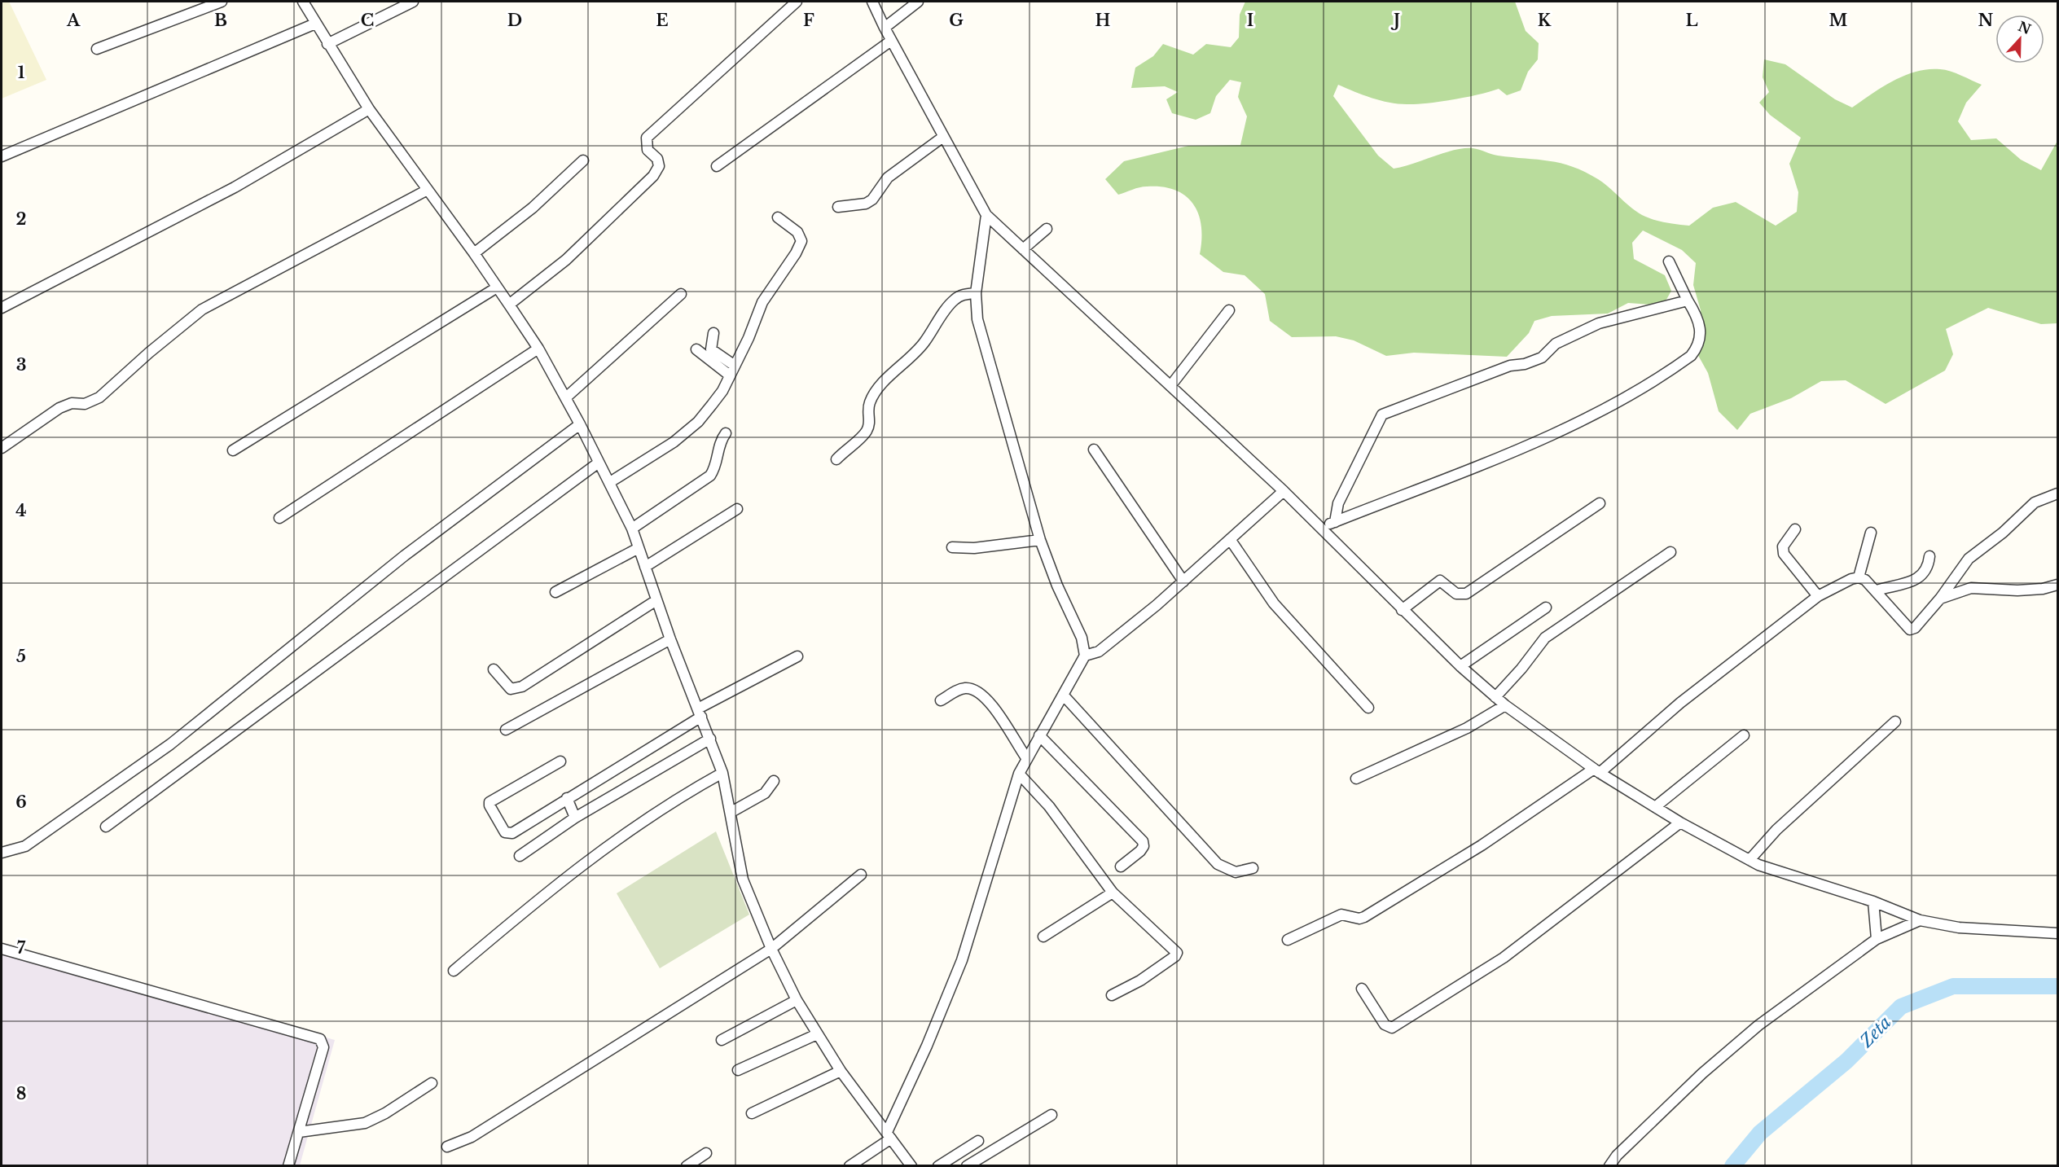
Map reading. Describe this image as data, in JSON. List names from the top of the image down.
{
  "water": ["Zeta"],
  "north": "top",
  "grid": {
    "columns": [
      "A",
      "B",
      "C",
      "D",
      "E",
      "F",
      "G",
      "H",
      "I",
      "J",
      "K",
      "L",
      "M",
      "N"
    ],
    "rows": [
      "1",
      "2",
      "3",
      "4",
      "5",
      "6",
      "7",
      "8"
    ]
  }
}
